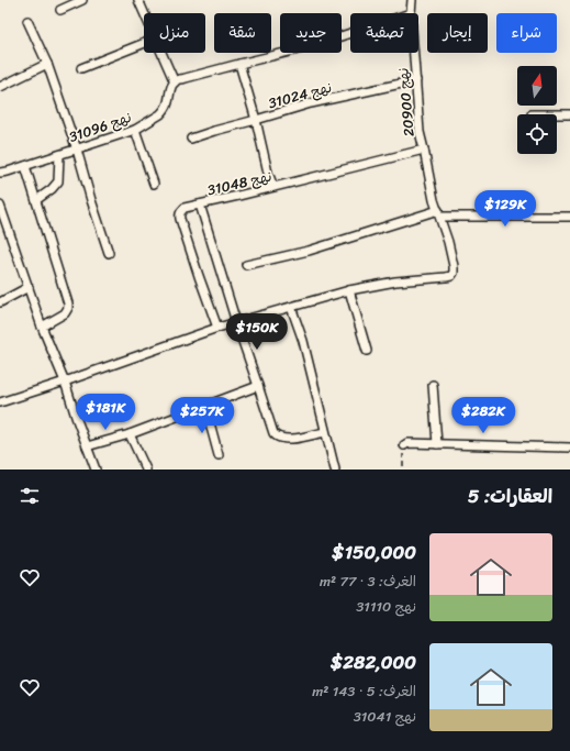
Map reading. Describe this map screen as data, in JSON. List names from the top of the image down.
{
  "streets": {
    "street": [
      "نهج 31024",
      "نهج 20900",
      "نهج 31096",
      "نهج 31048"
    ]
  },
  "crossings": [
    ["نهج 31024", "نهج 20900"],
    ["نهج 20900", "نهج 31048"]
  ],
  "north": "top",
  "page": {
    "chip": [
      "شراء",
      "إيجار",
      "تصفية",
      "جديد",
      "شقة",
      "منزل"
    ],
    "price": [
      "$129K",
      "$150K",
      "$181K",
      "$257K",
      "$282K"
    ],
    "heading": "العقارات: 5",
    "list": [
      {
        "name": "$150,000",
        "note": "الغرف: 3 · 77 m² · نهج 31110"
      },
      {
        "name": "$282,000",
        "note": "الغرف: 5 · 143 m² · نهج 31041"
      }
    ]
  }
}
